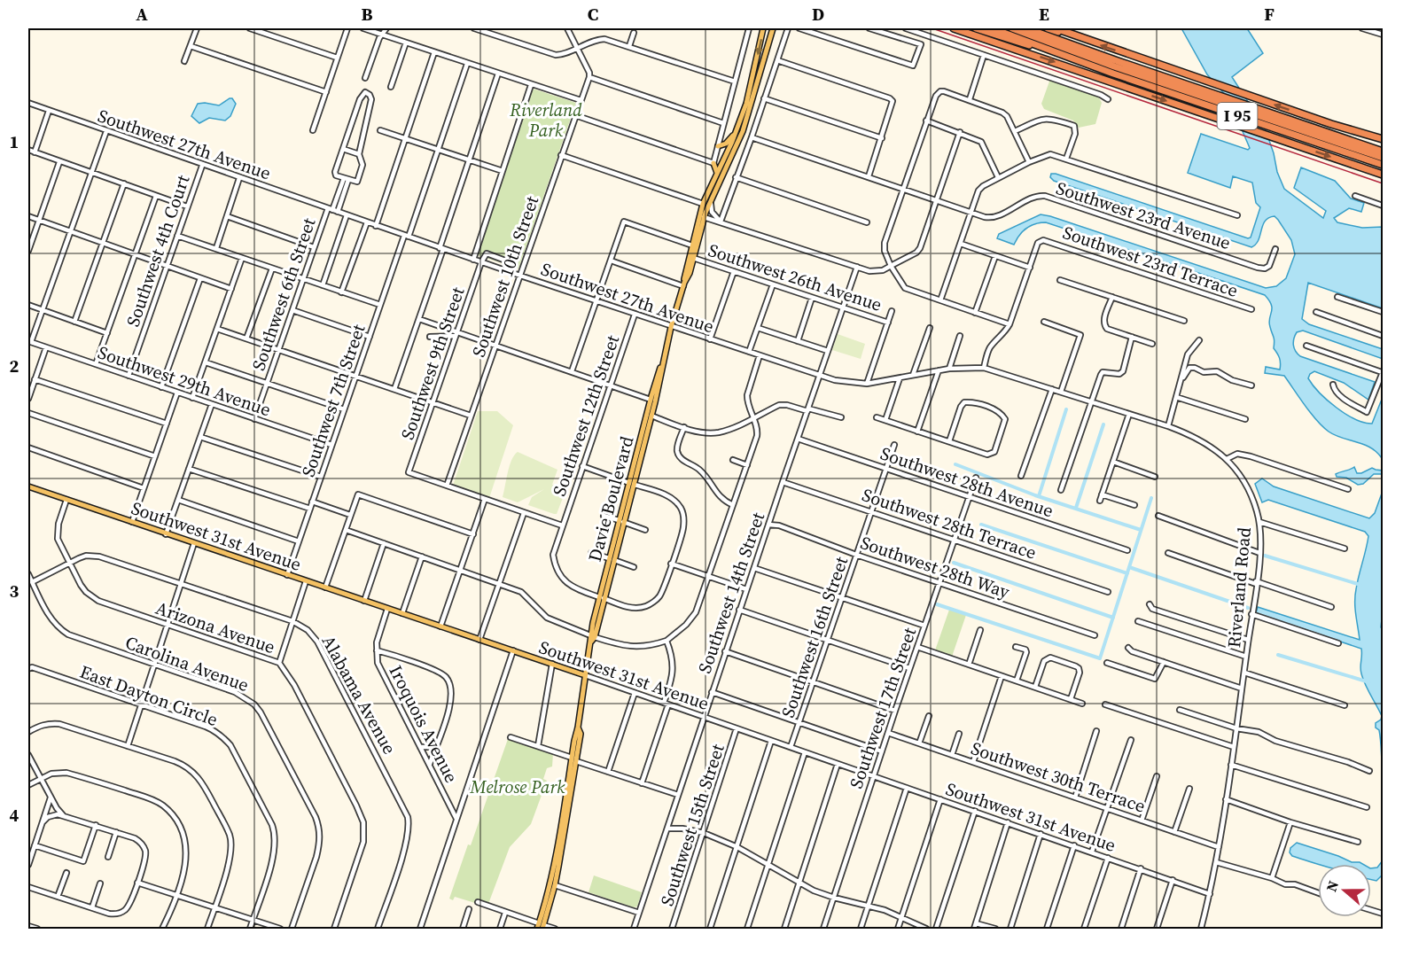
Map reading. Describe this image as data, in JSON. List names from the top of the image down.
{
  "streets": {
    "highway": ["I 95"],
    "main road": ["Davie Boulevard", "Southwest 31st Avenue"],
    "street": [
      "Southwest 27th Avenue",
      "Southwest 23rd Avenue",
      "Southwest 4th Court",
      "Southwest 23rd Terrace",
      "Southwest 10th Street",
      "Southwest 26th Avenue",
      "Southwest 6th Street",
      "Southwest 9th Street",
      "Southwest 29th Avenue",
      "Southwest 7th Street",
      "Southwest 12th Street",
      "Southwest 28th Avenue",
      "Southwest 28th Terrace",
      "Southwest 28th Way",
      "Riverland Road",
      "Southwest 14th Street",
      "Arizona Avenue",
      "Southwest 16th Street",
      "Carolina Avenue",
      "Alabama Avenue",
      "East Dayton Circle",
      "Southwest 17th Street",
      "Iroquois Avenue",
      "Southwest 30th Terrace",
      "Southwest 15th Street"
    ]
  },
  "crossings": [
    ["Southwest 27th Avenue", "Southwest 4th Court"],
    ["Southwest 27th Avenue", "Southwest 10th Street"],
    ["Southwest 27th Avenue", "Southwest 6th Street"],
    ["Southwest 27th Avenue", "Southwest 9th Street"],
    ["Southwest 27th Avenue", "Southwest 7th Street"],
    ["Southwest 27th Avenue", "Southwest 12th Street"],
    ["Southwest 27th Avenue", "Davie Boulevard"],
    ["Southwest 27th Avenue", "Riverland Road"],
    ["Southwest 27th Avenue", "Southwest 14th Street"],
    ["Southwest 4th Court", "Southwest 29th Avenue"],
    ["Southwest 10th Street", "Southwest 9th Street"],
    ["Southwest 26th Avenue", "Davie Boulevard"],
    ["Southwest 26th Avenue", "Southwest 14th Street"],
    ["Southwest 6th Street", "Southwest 29th Avenue"],
    ["Southwest 29th Avenue", "Southwest 7th Street"],
    ["Southwest 7th Street", "Southwest 31st Avenue"],
    ["Southwest 12th Street", "Davie Boulevard"],
    ["Southwest 28th Avenue", "Southwest 14th Street"],
    ["Southwest 28th Avenue", "Southwest 16th Street"],
    ["Southwest 28th Avenue", "Southwest 17th Street"],
    ["Davie Boulevard", "Southwest 31st Avenue"],
    ["Southwest 28th Terrace", "Southwest 14th Street"],
    ["Southwest 28th Terrace", "Southwest 16th Street"],
    ["Southwest 28th Terrace", "Southwest 17th Street"],
    ["Southwest 31st Avenue", "Riverland Road"],
    ["Southwest 31st Avenue", "Southwest 14th Street"],
    ["Southwest 31st Avenue", "Arizona Avenue"],
    ["Southwest 31st Avenue", "Southwest 16th Street"],
    ["Southwest 31st Avenue", "Southwest 17th Street"],
    ["Southwest 31st Avenue", "Iroquois Avenue"],
    ["Southwest 31st Avenue", "Southwest 15th Street"],
    ["Southwest 28th Way", "Southwest 14th Street"],
    ["Southwest 28th Way", "Southwest 16th Street"],
    ["Southwest 28th Way", "Southwest 17th Street"],
    ["Riverland Road", "Southwest 30th Terrace"],
    ["Arizona Avenue", "Alabama Avenue"],
    ["Carolina Avenue", "Alabama Avenue"],
    ["Southwest 17th Street", "Southwest 30th Terrace"]
  ],
  "parks": ["Riverland Park", "Melrose Park"],
  "north": "left",
  "grid": {
    "columns": [
      "A",
      "B",
      "C",
      "D",
      "E",
      "F"
    ],
    "rows": [
      "1",
      "2",
      "3",
      "4"
    ]
  }
}
